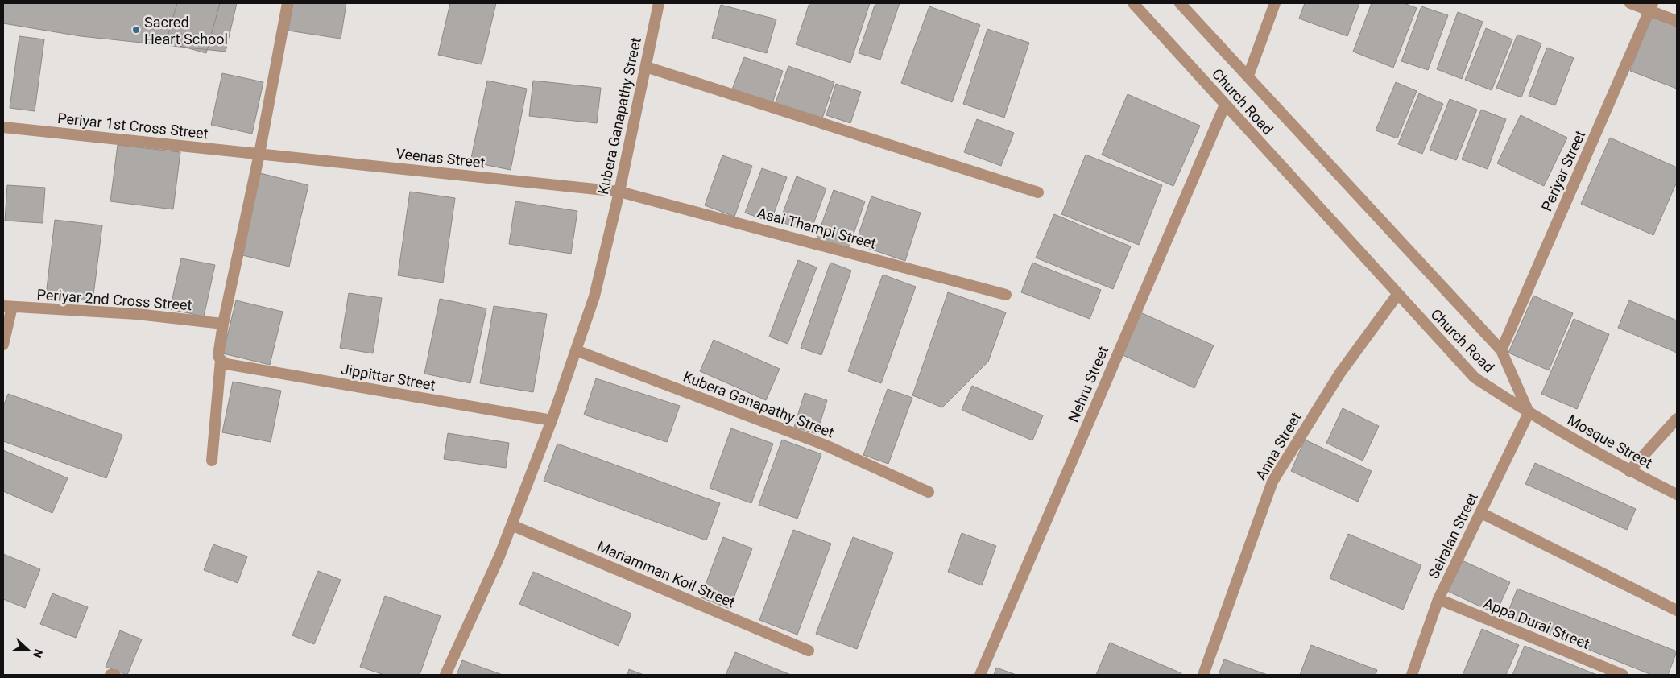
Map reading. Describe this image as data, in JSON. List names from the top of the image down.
{
  "streets": {
    "street": [
      "Church Road",
      "Kubera Ganapathy Street",
      "Periyar 1st Cross Street",
      "Veenas Street",
      "Periyar Street",
      "Asai Thampi Street",
      "Periyar 2nd Cross Street",
      "Jippittar Street",
      "Nehru Street",
      "Mosque Street",
      "Anna Street",
      "Selralan Street",
      "Mariamman Koil Street",
      "Appa Durai Street"
    ]
  },
  "crossings": [
    ["Church Road", "Periyar Street"],
    ["Church Road", "Nehru Street"],
    ["Church Road", "Mosque Street"],
    ["Church Road", "Anna Street"],
    ["Church Road", "Selralan Street"],
    ["Kubera Ganapathy Street", "Veenas Street"],
    ["Kubera Ganapathy Street", "Asai Thampi Street"],
    ["Kubera Ganapathy Street", "Jippittar Street"],
    ["Kubera Ganapathy Street", "Mariamman Koil Street"],
    ["Periyar 1st Cross Street", "Veenas Street"],
    ["Veenas Street", "Asai Thampi Street"],
    ["Mosque Street", "Selralan Street"],
    ["Selralan Street", "Appa Durai Street"]
  ],
  "places": ["Sacred Heart School"],
  "north": "right"
}
